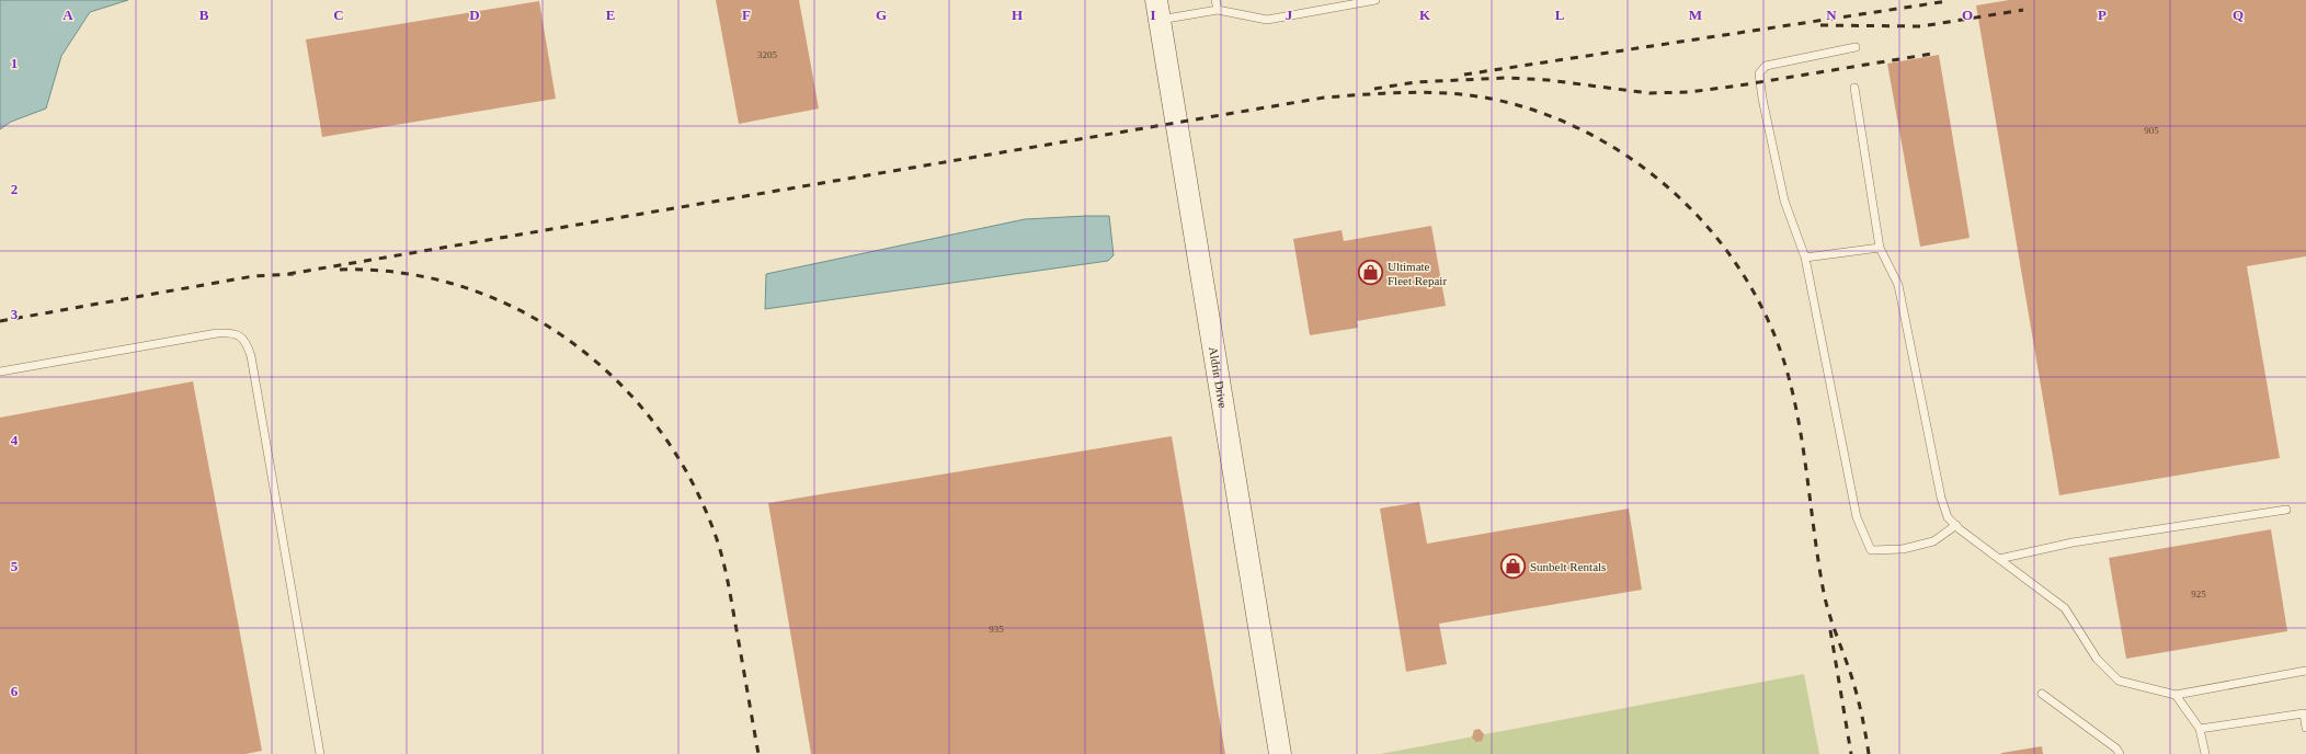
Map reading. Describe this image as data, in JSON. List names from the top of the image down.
{
  "streets": {
    "street": ["Aldrin Drive"]
  },
  "places": {
    "shop": ["Ultimate Fleet Repair", "Sunbelt Rentals"]
  },
  "house_numbers": [
    "3205",
    "905",
    "925",
    "935"
  ],
  "grid": {
    "columns": [
      "A",
      "B",
      "C",
      "D",
      "E",
      "F",
      "G",
      "H",
      "I",
      "J",
      "K",
      "L",
      "M",
      "N",
      "O",
      "P",
      "Q"
    ],
    "rows": [
      "1",
      "2",
      "3",
      "4",
      "5",
      "6"
    ]
  }
}
